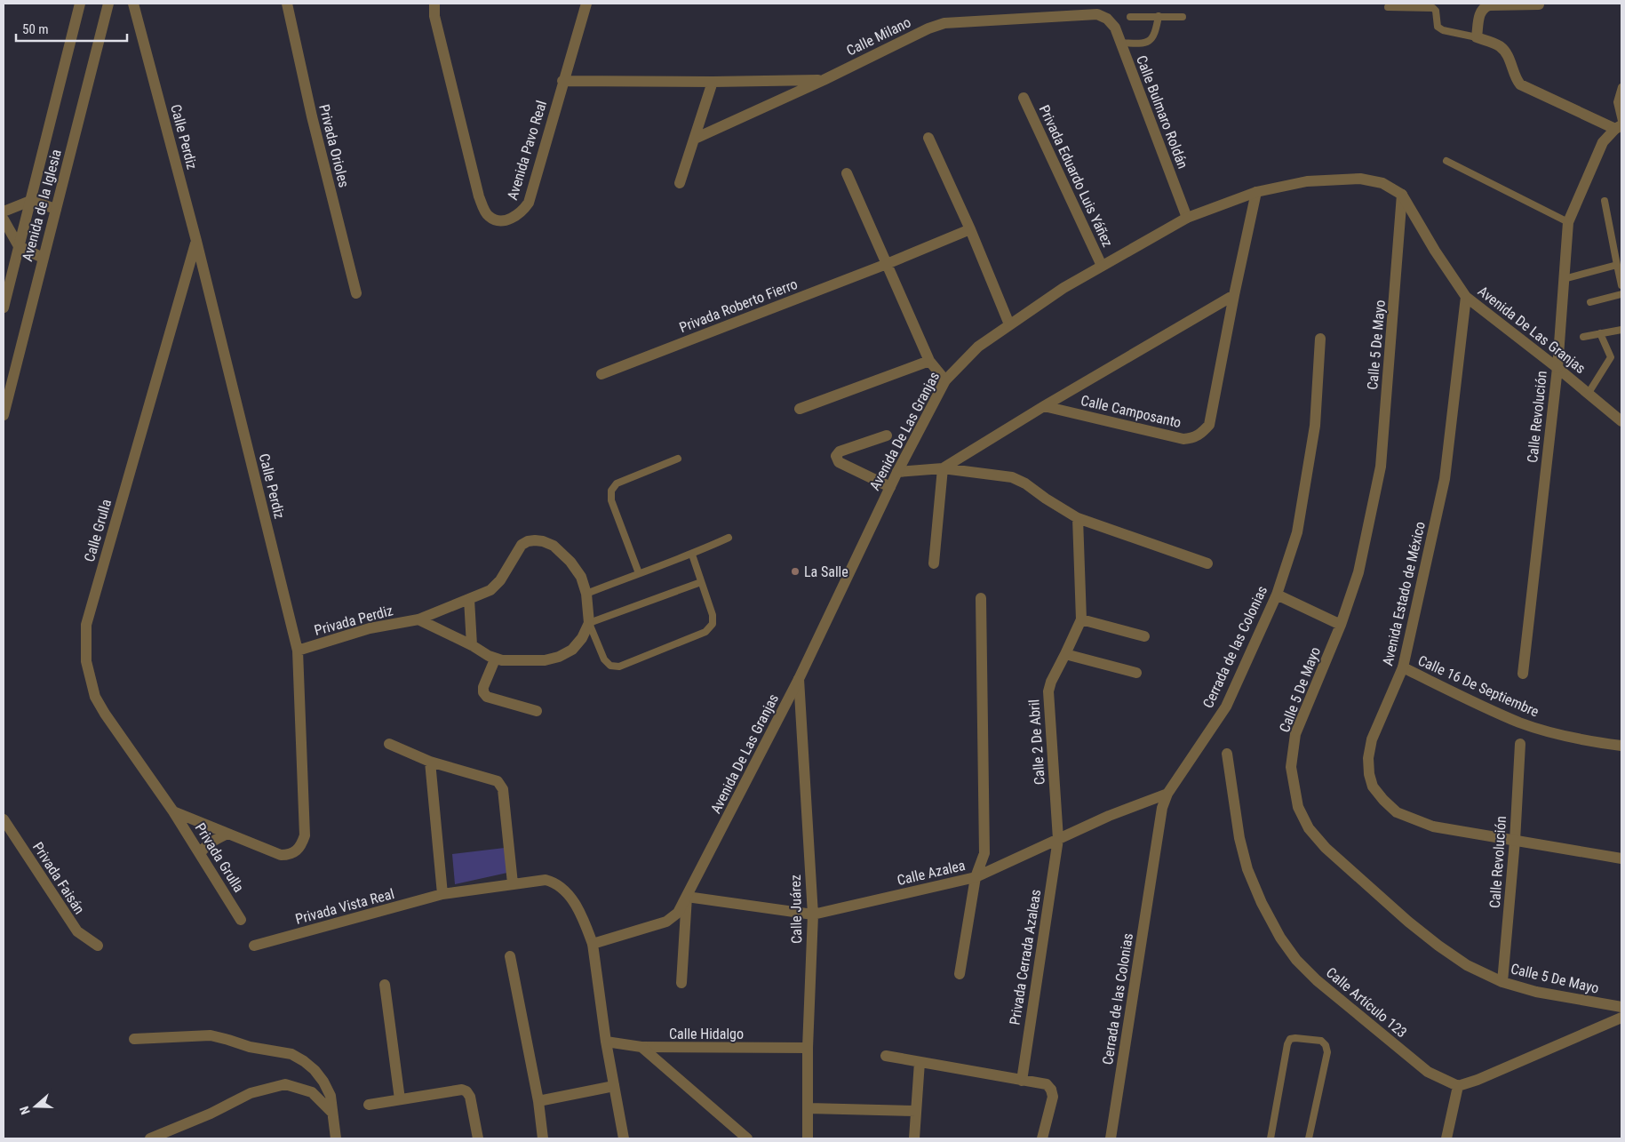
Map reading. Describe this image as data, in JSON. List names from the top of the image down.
{
  "streets": {
    "street": [
      "Calle Milano",
      "Calle Bulmaro Roldán",
      "Calle Perdiz",
      "Privada Orioles",
      "Avenida Pavo Real",
      "Privada Eduardo Luis Yáñez",
      "Avenida de la Iglesia",
      "Privada Roberto Fierro",
      "Avenida De Las Granjas",
      "Calle 5 De Mayo",
      "Calle Camposanto",
      "Calle Revolución",
      "Calle Grulla",
      "Avenida Estado de México",
      "Privada Perdiz",
      "Cerrada de las Colonias",
      "Calle 16 De Septiembre",
      "Calle 2 De Abril",
      "Privada Grulla",
      "Calle Azalea",
      "Privada Faisán",
      "Privada Vista Real",
      "Calle Juárez",
      "Privada Cerrada Azaleas",
      "Calle Artículo 123",
      "Calle Hidalgo"
    ]
  },
  "crossings": [
    ["Calle Milano", "Calle Bulmaro Roldán"],
    ["Calle Milano", "Avenida Pavo Real"],
    ["Calle Bulmaro Roldán", "Avenida De Las Granjas"],
    ["Calle Perdiz", "Calle Grulla"],
    ["Calle Perdiz", "Privada Perdiz"],
    ["Calle Perdiz", "Privada Grulla"],
    ["Privada Eduardo Luis Yáñez", "Avenida De Las Granjas"],
    ["Avenida De Las Granjas", "Calle 5 De Mayo"],
    ["Avenida De Las Granjas", "Calle Camposanto"],
    ["Avenida De Las Granjas", "Calle Revolución"],
    ["Avenida De Las Granjas", "Avenida Estado de México"],
    ["Avenida De Las Granjas", "Calle Azalea"],
    ["Avenida De Las Granjas", "Privada Vista Real"],
    ["Avenida De Las Granjas", "Calle Juárez"],
    ["Calle 5 De Mayo", "Calle Revolución"],
    ["Calle Revolución", "Avenida Estado de México"],
    ["Calle Grulla", "Privada Grulla"],
    ["Avenida Estado de México", "Calle 16 De Septiembre"],
    ["Cerrada de las Colonias", "Calle Azalea"],
    ["Calle 2 De Abril", "Calle Azalea"],
    ["Calle 2 De Abril", "Privada Cerrada Azaleas"],
    ["Calle Azalea", "Calle Juárez"],
    ["Calle Azalea", "Privada Cerrada Azaleas"],
    ["Calle Juárez", "Calle Hidalgo"]
  ],
  "places": ["La Salle"],
  "scale_bar": "50 m",
  "north": "left"
}
